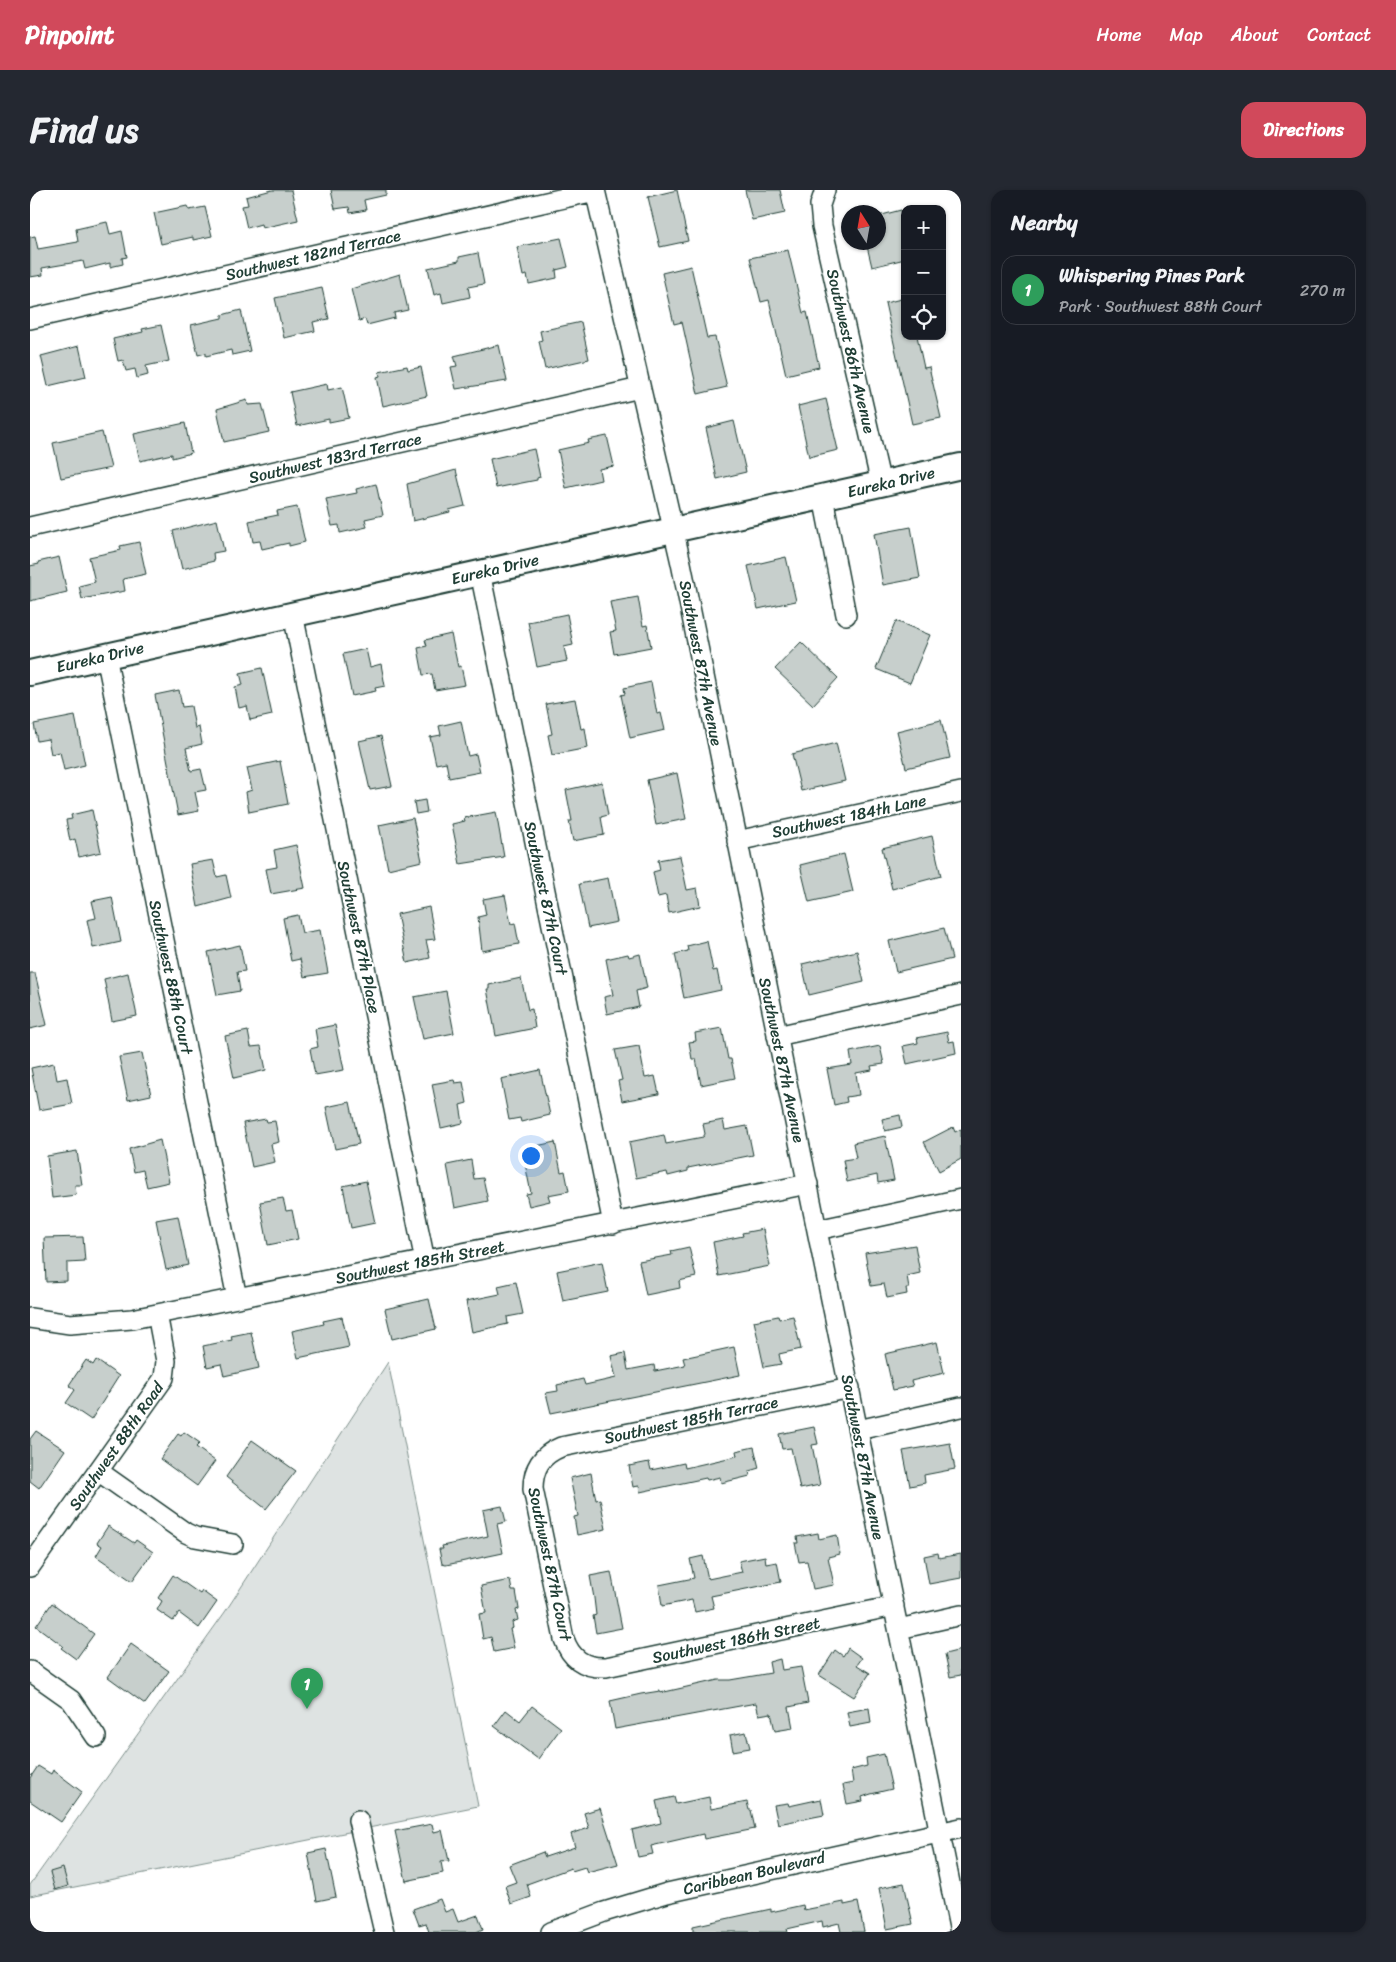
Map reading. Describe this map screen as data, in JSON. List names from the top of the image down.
{
  "streets": {
    "main road": ["Eureka Drive"],
    "street": [
      "Southwest 182nd Terrace",
      "Southwest 86th Avenue",
      "Southwest 183rd Terrace",
      "Southwest 87th Avenue",
      "Southwest 184th Lane",
      "Southwest 87th Court",
      "Southwest 87th Place",
      "Southwest 88th Court",
      "Southwest 185th Street",
      "Southwest 185th Terrace",
      "Southwest 88th Road",
      "Southwest 186th Street",
      "Caribbean Boulevard"
    ]
  },
  "crossings": [
    ["Southwest 182nd Terrace", "Southwest 87th Avenue"],
    ["Southwest 86th Avenue", "Eureka Drive"],
    ["Southwest 183rd Terrace", "Southwest 87th Avenue"],
    ["Eureka Drive", "Southwest 87th Avenue"],
    ["Eureka Drive", "Southwest 87th Court"],
    ["Eureka Drive", "Southwest 87th Place"],
    ["Eureka Drive", "Southwest 88th Court"],
    ["Southwest 87th Avenue", "Southwest 184th Lane"],
    ["Southwest 87th Avenue", "Southwest 185th Street"],
    ["Southwest 87th Avenue", "Southwest 185th Terrace"],
    ["Southwest 87th Avenue", "Southwest 186th Street"],
    ["Southwest 87th Avenue", "Caribbean Boulevard"],
    ["Southwest 87th Court", "Southwest 185th Street"],
    ["Southwest 87th Court", "Southwest 185th Terrace"],
    ["Southwest 87th Court", "Southwest 186th Street"],
    ["Southwest 87th Place", "Southwest 185th Street"],
    ["Southwest 88th Court", "Southwest 185th Street"],
    ["Southwest 185th Street", "Southwest 88th Road"]
  ],
  "north": "top",
  "page": {
    "header": "Pinpoint",
    "nav": [
      "Home",
      "Map",
      "About",
      "Contact"
    ],
    "title": "Find us",
    "buttons": "Directions",
    "heading": "Nearby",
    "map_buttons": ["+", "−"],
    "list": [
      {
        "mark": "1",
        "name": "Whispering Pines Park",
        "note": "Park · Southwest 88th Court",
        "value": "270 m"
      }
    ],
    "pins": "1"
  }
}
